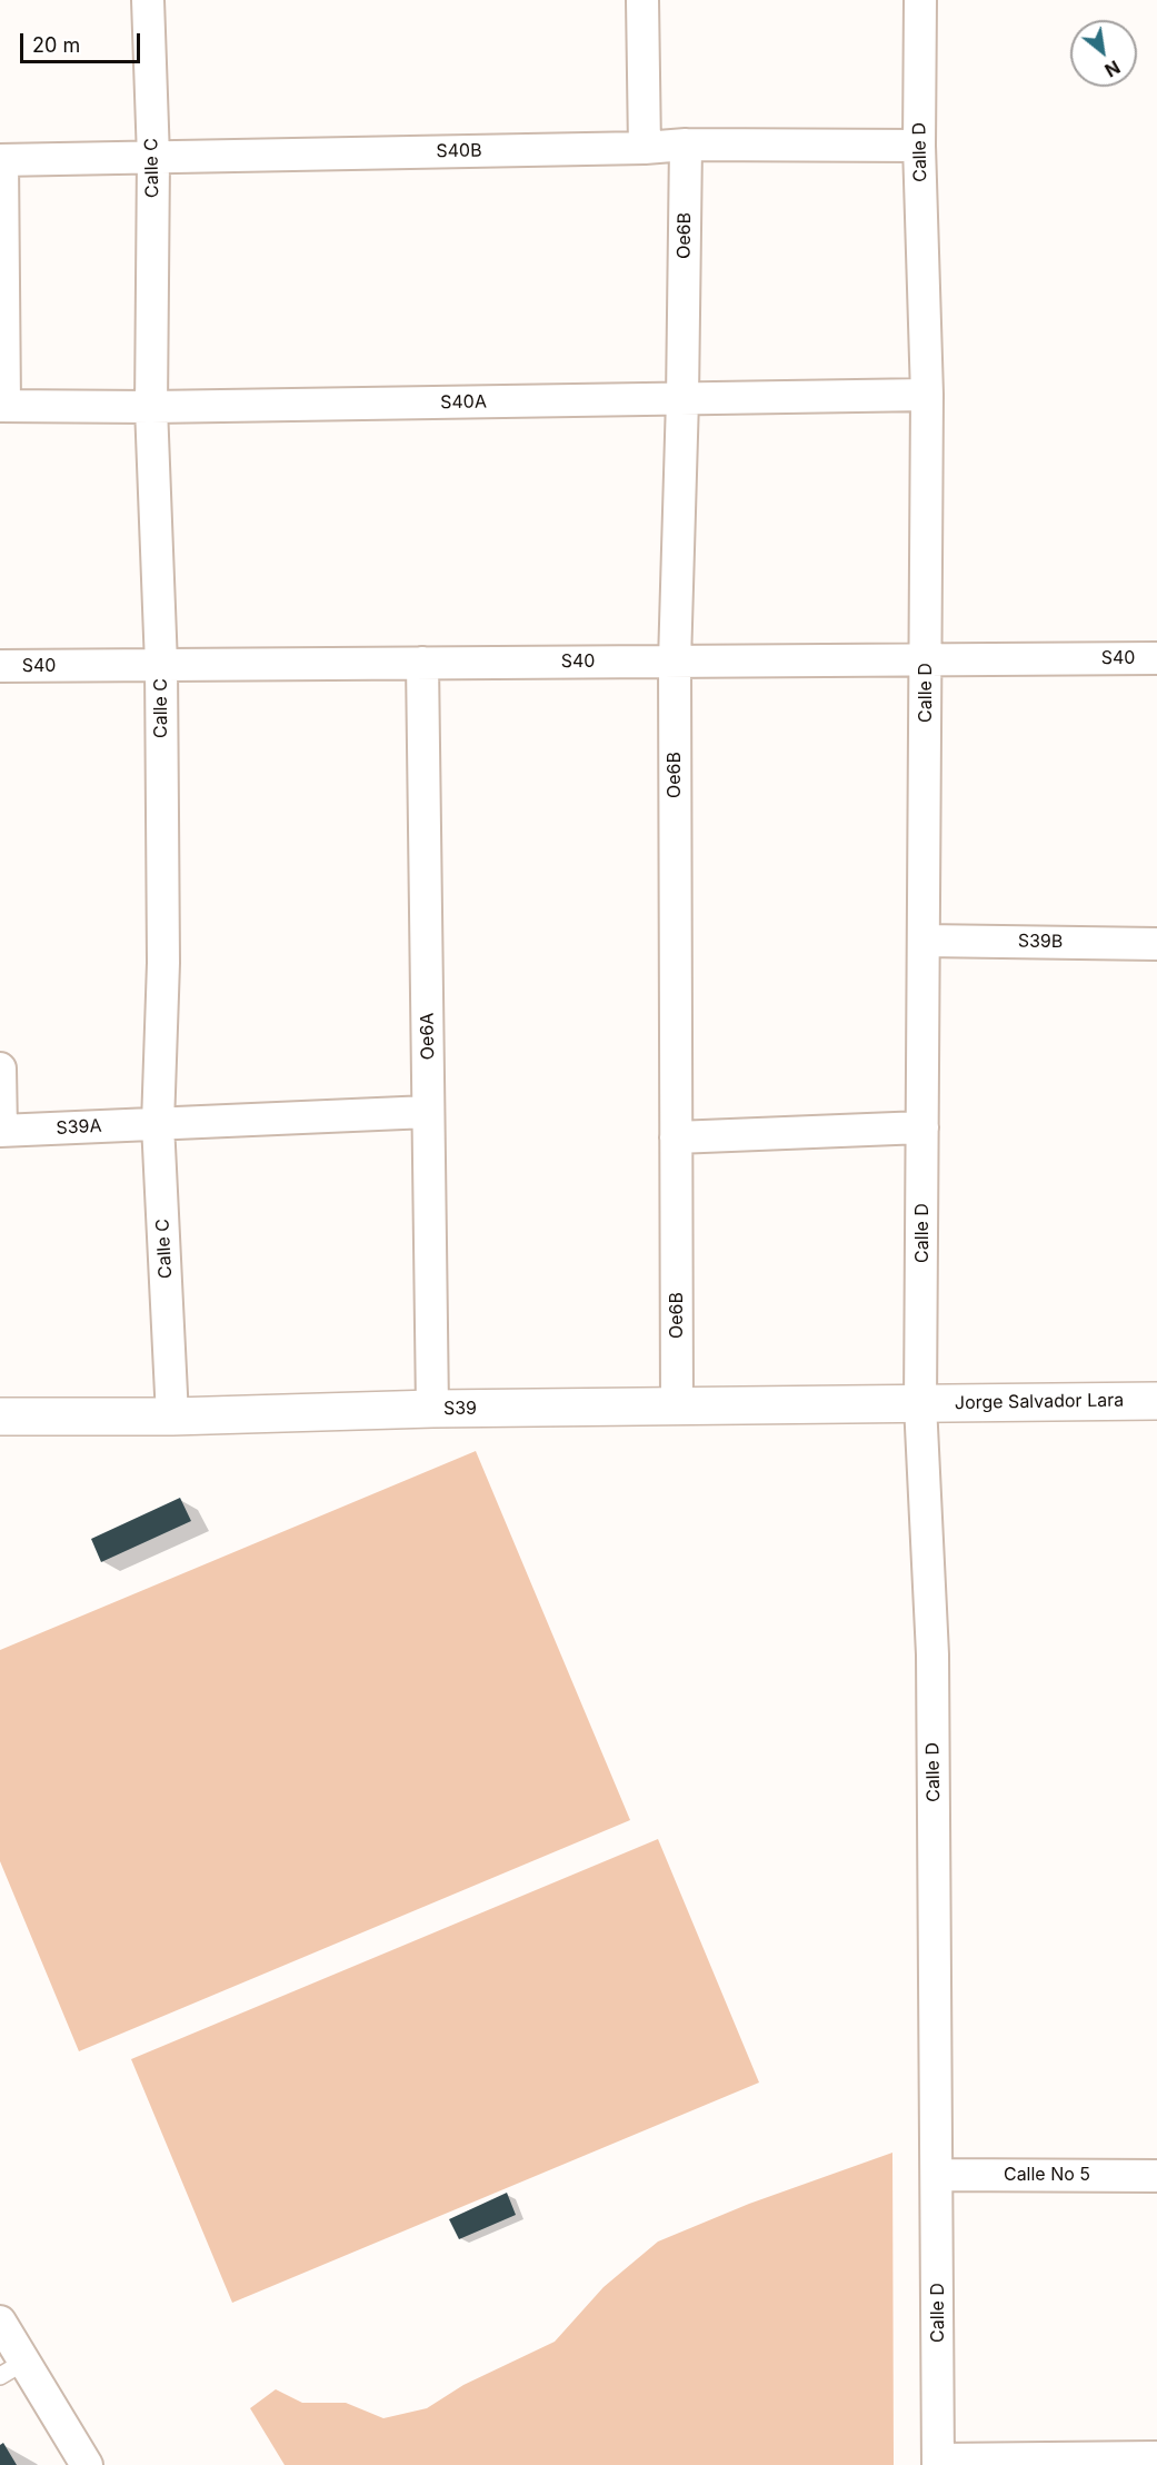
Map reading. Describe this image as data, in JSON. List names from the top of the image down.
{
  "streets": {
    "street": [
      "S40B",
      "Calle D",
      "Calle C",
      "Oe6B",
      "S40A",
      "S40",
      "S39B",
      "Oe6A",
      "S39A",
      "Jorge Salvador Lara",
      "S39",
      "Calle No 5"
    ]
  },
  "crossings": [
    ["S40B", "Calle D"],
    ["S40B", "Calle C"],
    ["S40B", "Oe6B"],
    ["Calle D", "S40A"],
    ["Calle D", "S40"],
    ["Calle D", "S39B"],
    ["Calle D", "Jorge Salvador Lara"],
    ["Calle D", "S39"],
    ["Calle D", "Calle No 5"],
    ["Calle C", "S40A"],
    ["Calle C", "S40"],
    ["Calle C", "S39A"],
    ["Calle C", "S39"],
    ["Oe6B", "S40A"],
    ["Oe6B", "S40"],
    ["Oe6B", "S39"],
    ["S40", "Oe6A"],
    ["Oe6A", "S39A"],
    ["Oe6A", "S39"],
    ["Jorge Salvador Lara", "S39"]
  ],
  "scale_bar": "20 m",
  "north": "bottom right"
}
